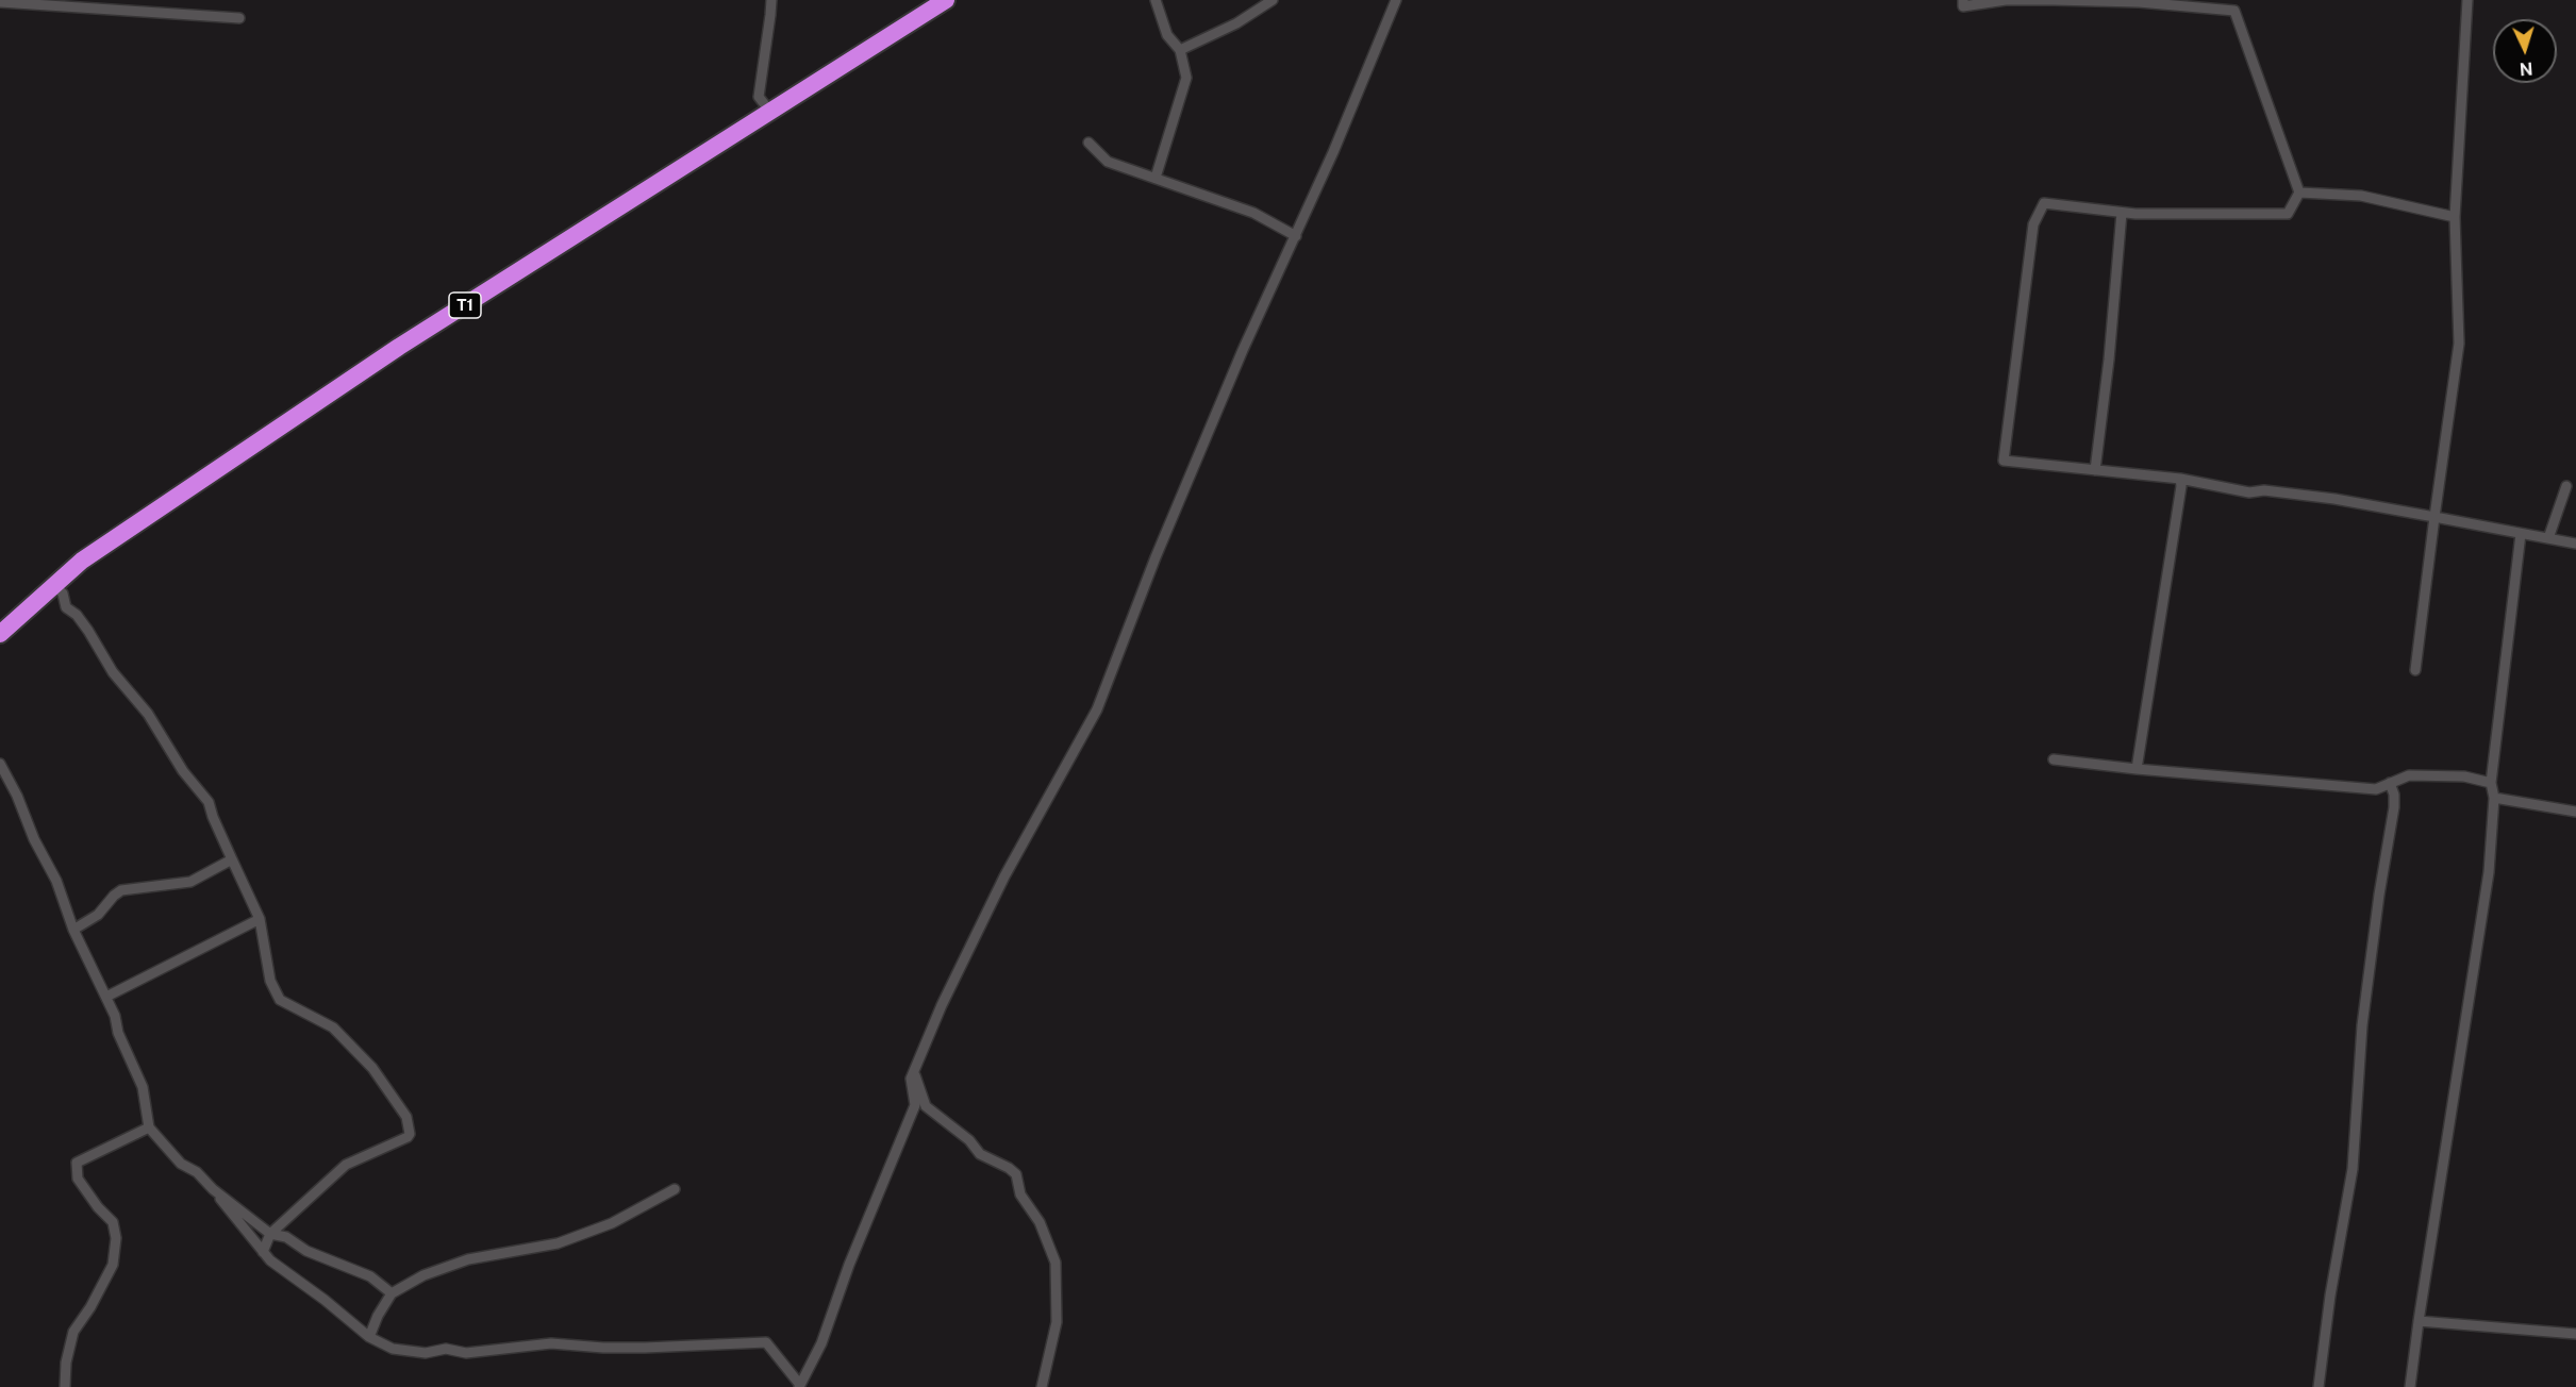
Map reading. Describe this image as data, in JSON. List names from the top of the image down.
{
  "streets": {
    "highway": ["T1"]
  },
  "north": "bottom"
}
